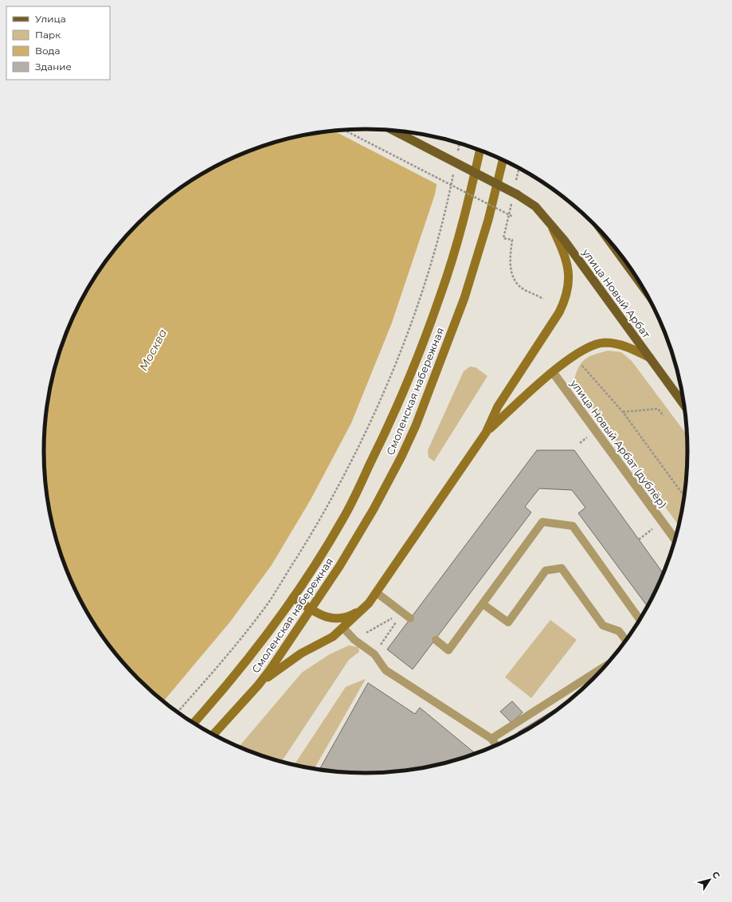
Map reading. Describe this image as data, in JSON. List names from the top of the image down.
{
  "streets": {
    "main road": ["улица Новый Арбат", "Смоленская набережная"],
    "street": ["улица Новый Арбат (дублёр)"]
  },
  "water": ["Москва"],
  "legend": [
    "Улица",
    "Парк",
    "Вода",
    "Здание"
  ],
  "north": "top right"
}
